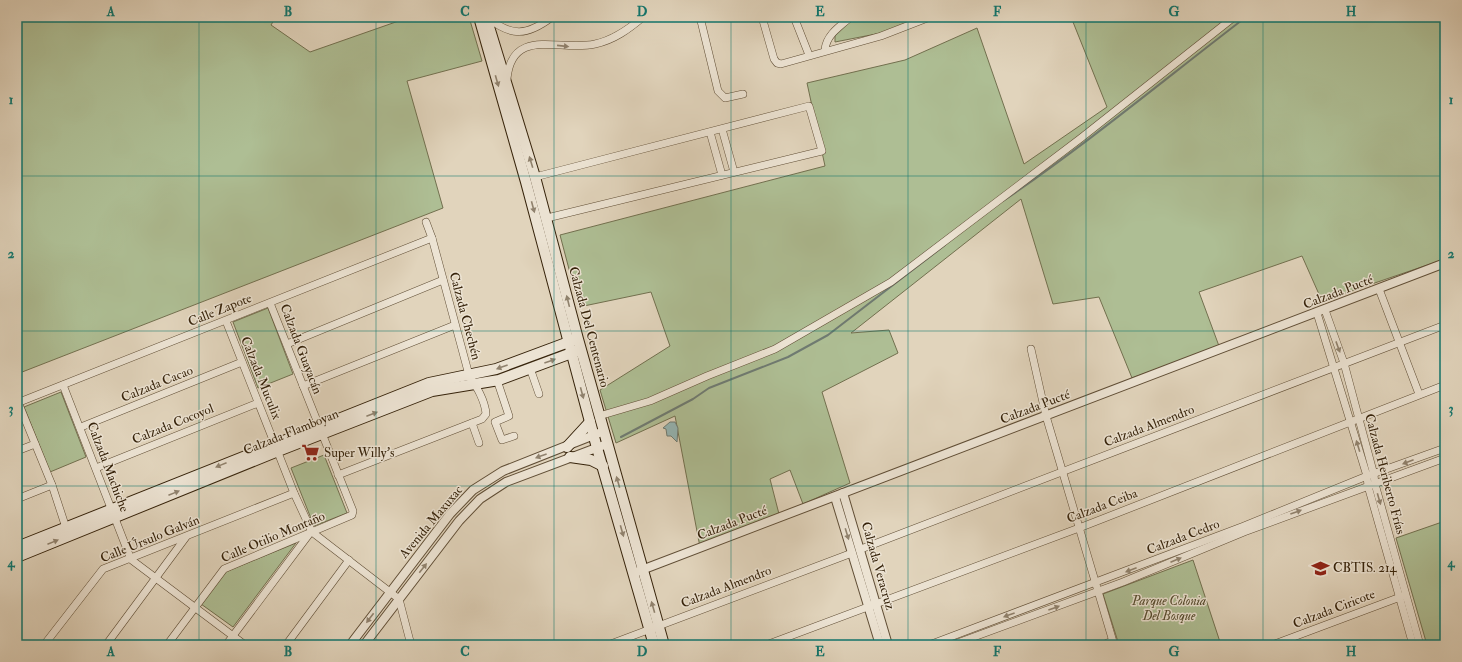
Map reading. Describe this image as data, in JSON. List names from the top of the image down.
{
  "streets": {
    "main road": ["Calzada Del Centenario", "Calzada Flamboyan"],
    "street": [
      "Calzada Pucté",
      "Calle Zapote",
      "Calzada Chechén",
      "Calzada Guayacán",
      "Calzada Muculix",
      "Calzada Cacao",
      "Calzada Cocoyol",
      "Calzada Almendro",
      "Calzada Machiche",
      "Calzada Heriberto Frías",
      "Calzada Ceiba",
      "Avenida Maxuxac",
      "Calle Otilio Montaño",
      "Calzada Cedro",
      "Calle Úrsulo Galván",
      "Calzada Veracruz",
      "Calzada Ciricote"
    ]
  },
  "crossings": [
    ["Calzada Pucté", "Calzada Del Centenario"],
    ["Calzada Pucté", "Calzada Heriberto Frías"],
    ["Calzada Pucté", "Calzada Veracruz"],
    ["Calle Zapote", "Calzada Chechén"],
    ["Calle Zapote", "Calzada Guayacán"],
    ["Calle Zapote", "Calzada Muculix"],
    ["Calle Zapote", "Calzada Machiche"],
    ["Calzada Chechén", "Calzada Flamboyan"],
    ["Calzada Del Centenario", "Calzada Almendro"],
    ["Calzada Del Centenario", "Calzada Flamboyan"],
    ["Calzada Del Centenario", "Avenida Maxuxac"],
    ["Calzada Guayacán", "Calzada Flamboyan"],
    ["Calzada Guayacán", "Calle Otilio Montaño"],
    ["Calzada Muculix", "Calzada Cacao"],
    ["Calzada Muculix", "Calzada Cocoyol"],
    ["Calzada Muculix", "Calzada Flamboyan"],
    ["Calzada Muculix", "Calle Otilio Montaño"],
    ["Calzada Muculix", "Calle Úrsulo Galván"],
    ["Calzada Cacao", "Calzada Machiche"],
    ["Calzada Cocoyol", "Calzada Machiche"],
    ["Calzada Almendro", "Calzada Heriberto Frías"],
    ["Calzada Almendro", "Calzada Veracruz"],
    ["Calzada Flamboyan", "Calzada Machiche"],
    ["Calzada Machiche", "Calle Úrsulo Galván"],
    ["Calzada Heriberto Frías", "Calzada Ceiba"],
    ["Calzada Heriberto Frías", "Calzada Cedro"],
    ["Calzada Heriberto Frías", "Calzada Ciricote"],
    ["Calzada Ceiba", "Calzada Veracruz"]
  ],
  "parks": ["Parque Colonia Del Bosque"],
  "places": {
    "supermarket": ["Super Willy's"],
    "school or university": ["CBTIS. 214"]
  },
  "grid": {
    "columns": [
      "A",
      "B",
      "C",
      "D",
      "E",
      "F",
      "G",
      "H"
    ],
    "rows": [
      "1",
      "2",
      "3",
      "4"
    ]
  }
}
